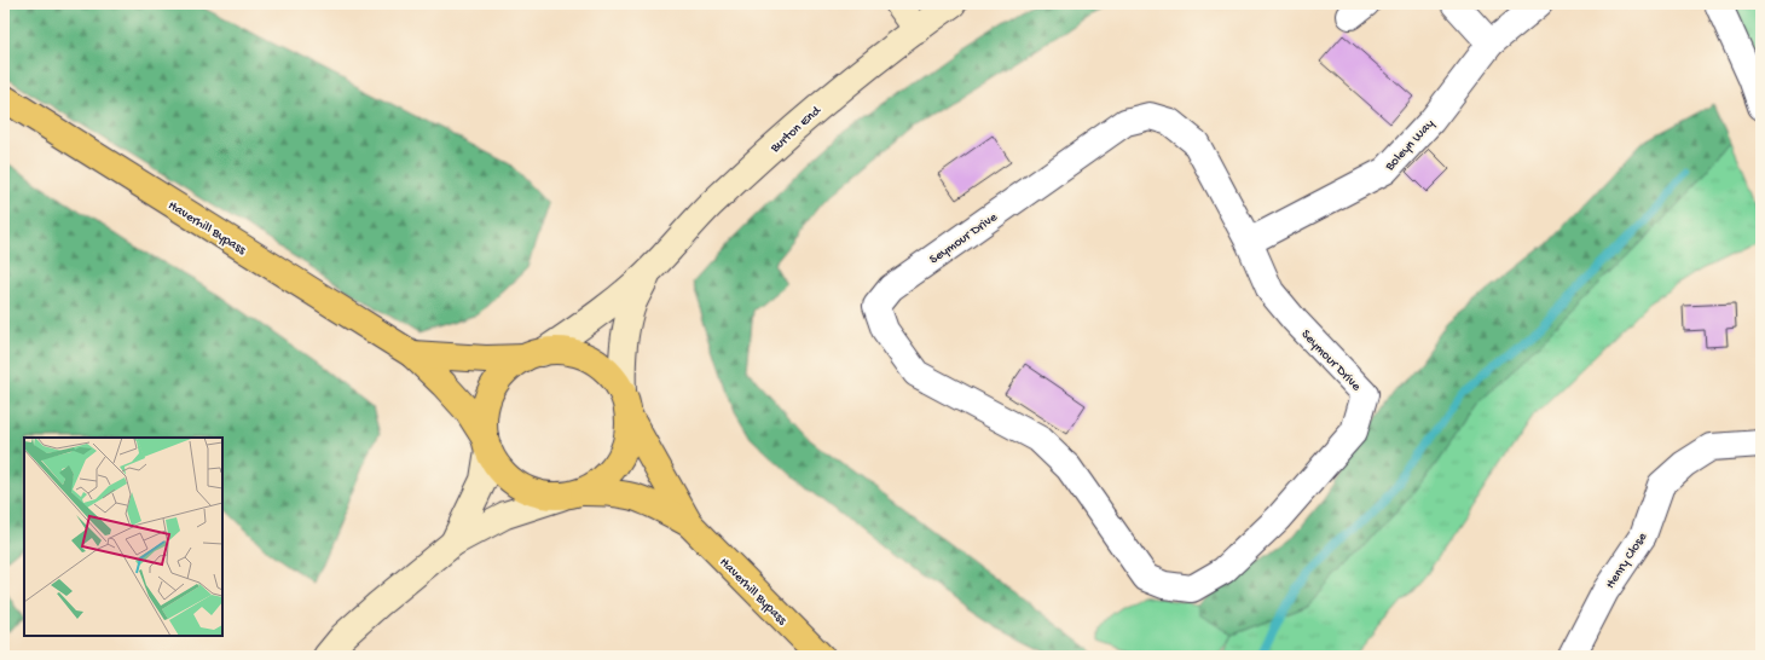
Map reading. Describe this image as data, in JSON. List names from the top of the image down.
{
  "streets": {
    "main road": ["Haverhill Bypass"],
    "street": [
      "Burton End",
      "Boleyn Way",
      "Seymour Drive",
      "Henry Close"
    ]
  },
  "crossings": [
    ["Burton End", "Haverhill Bypass"],
    ["Boleyn Way", "Seymour Drive"]
  ]
}
